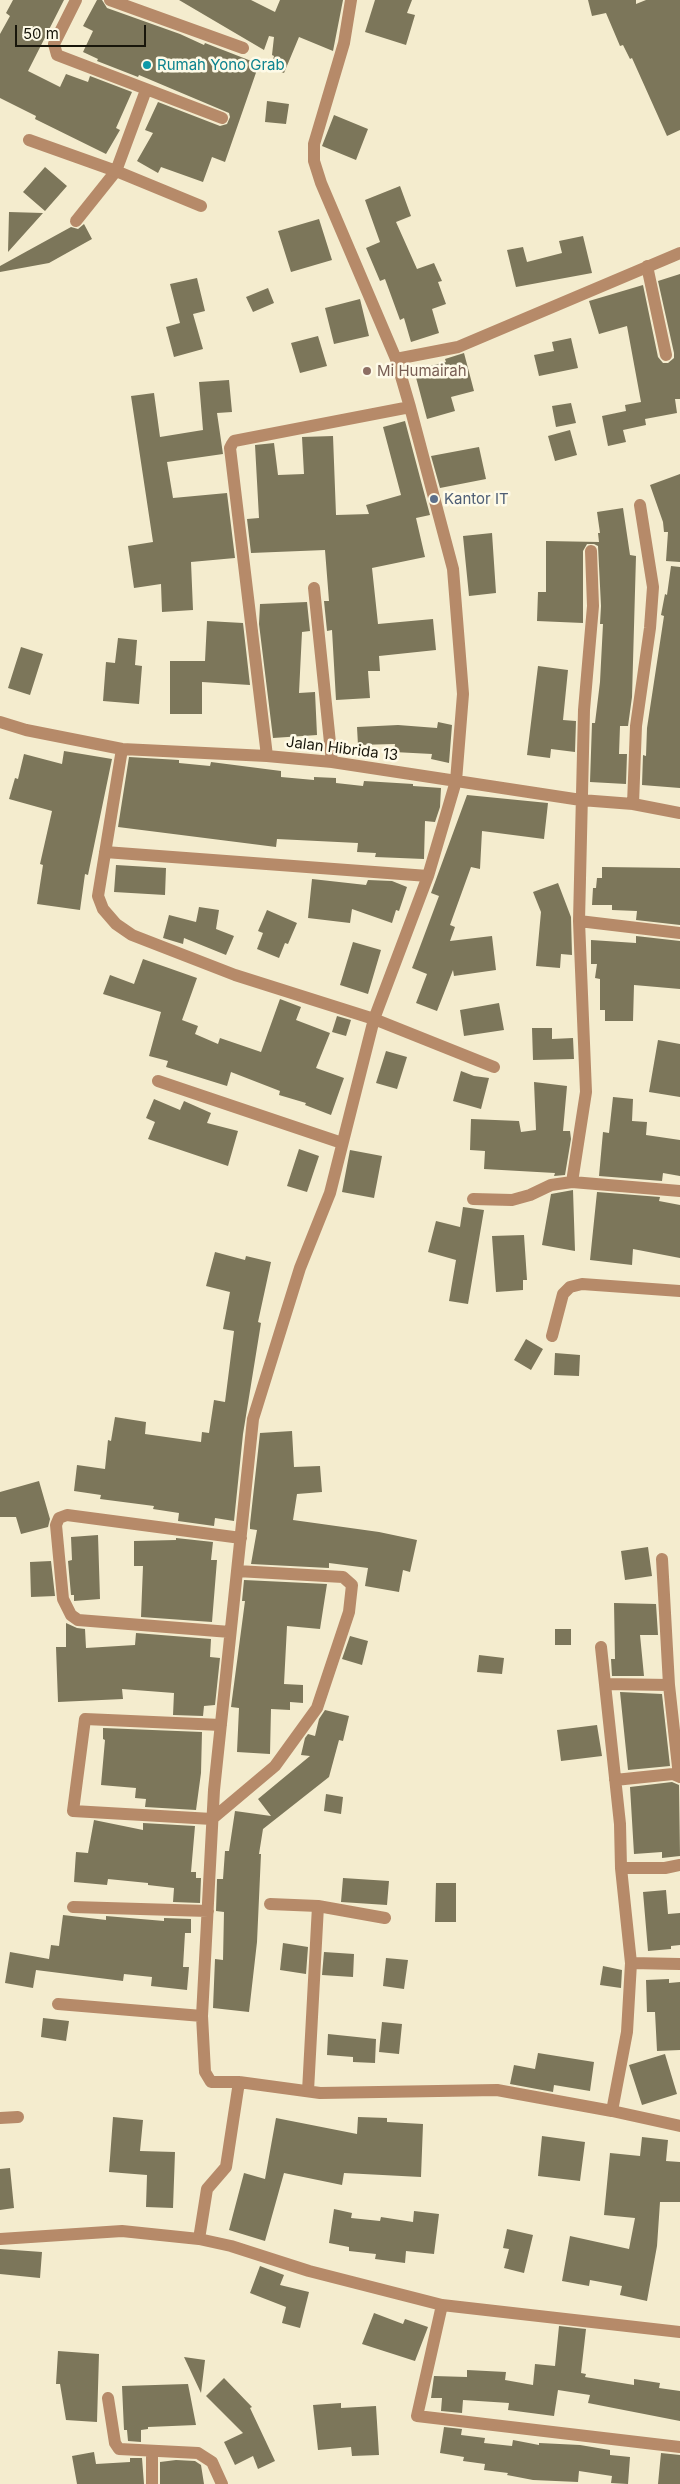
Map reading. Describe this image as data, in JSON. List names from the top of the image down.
{
  "streets": {
    "street": ["Jalan Hibrida 13"]
  },
  "places": ["Rumah Yono Grab", "Mi Humairah", "Kantor IT"],
  "scale_bar": "50 m"
}
